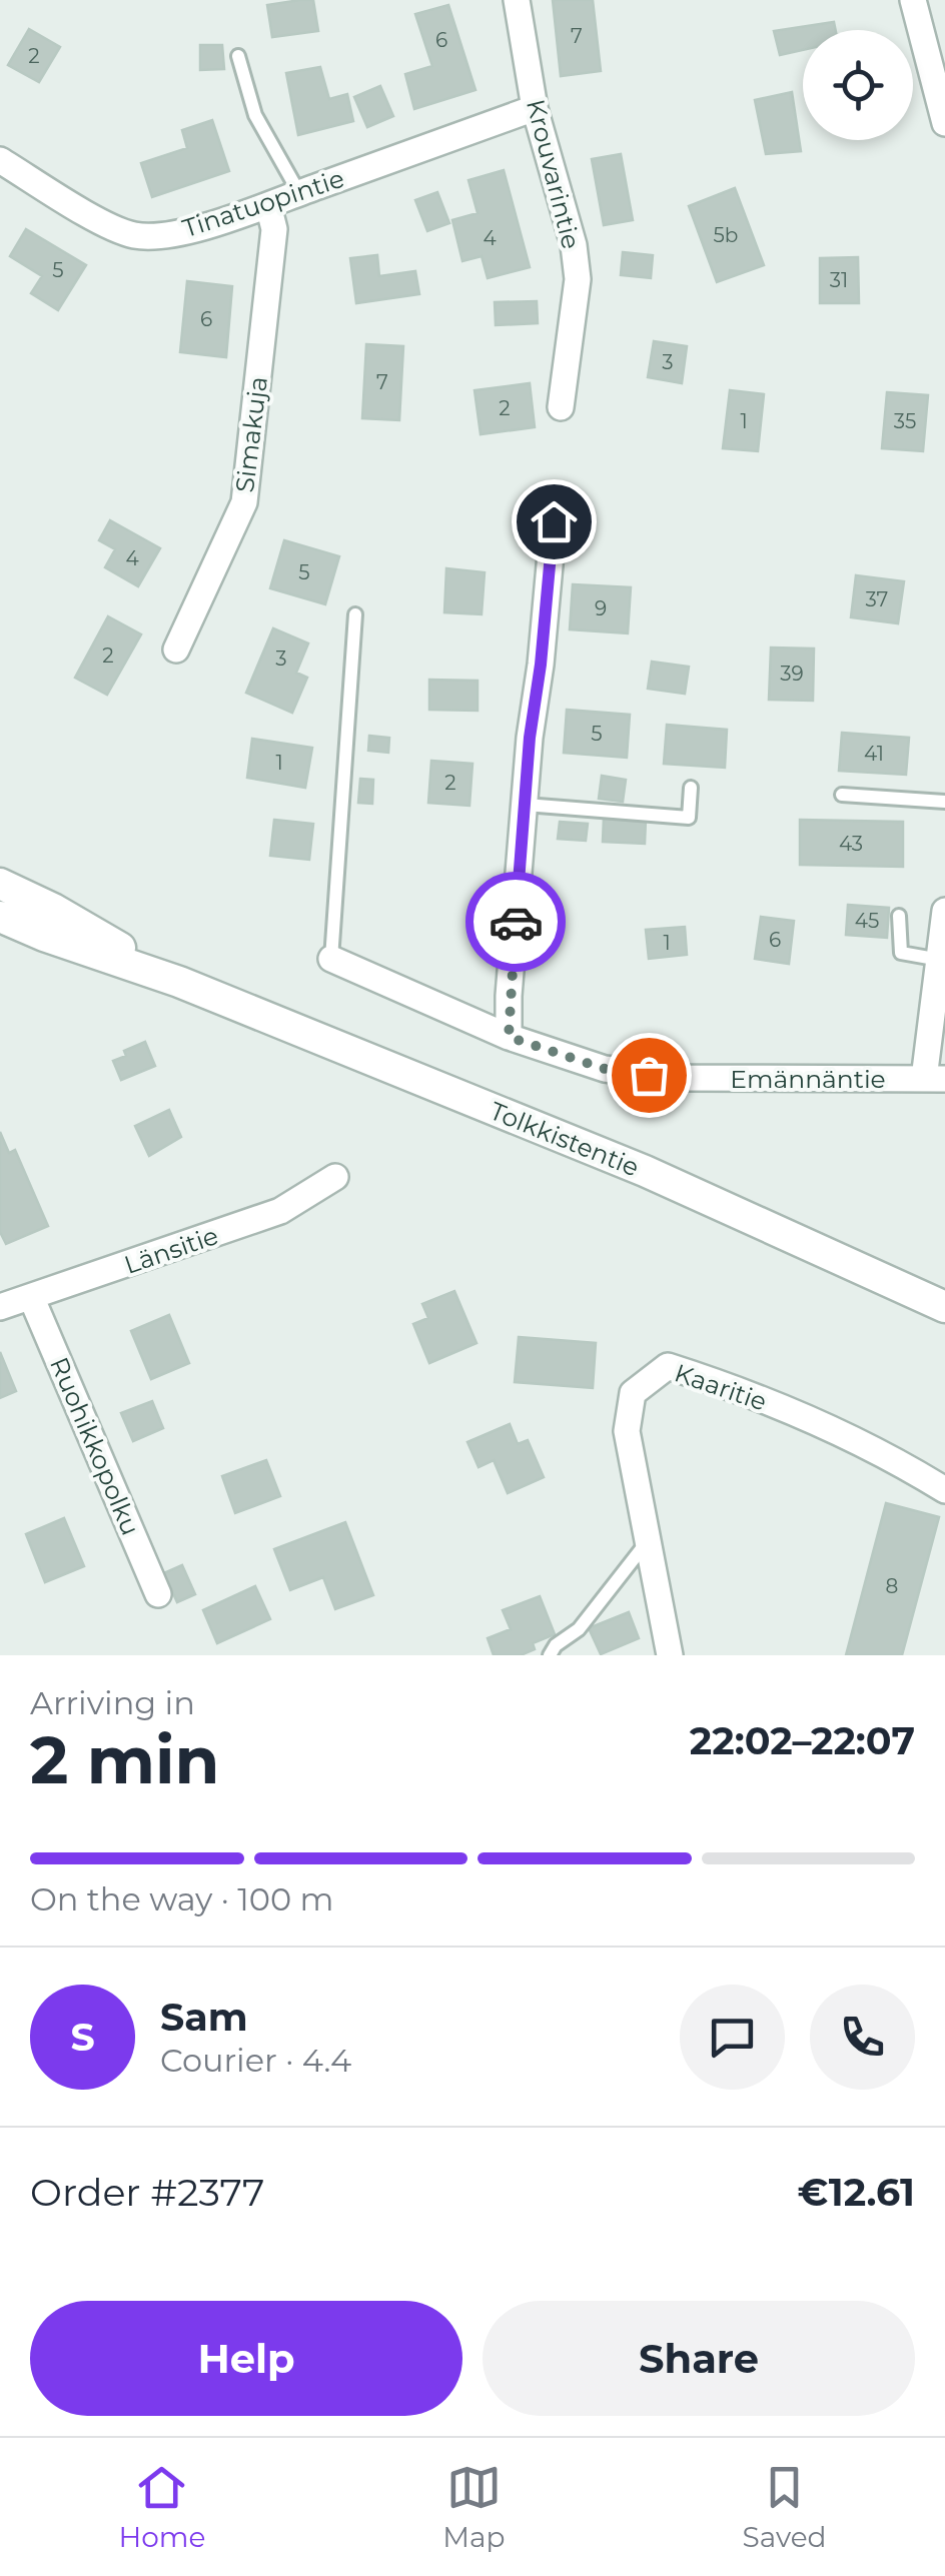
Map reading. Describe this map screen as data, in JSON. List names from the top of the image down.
{
  "streets": {
    "street": [
      "Krouvarintie",
      "Tinatuopintie",
      "Simakuja",
      "Emännäntie",
      "Tolkkistentie",
      "Länsitie",
      "Kaaritie",
      "Ruohikkopolku"
    ]
  },
  "crossings": [
    ["Krouvarintie", "Tinatuopintie"],
    ["Tinatuopintie", "Simakuja"],
    ["Länsitie", "Ruohikkopolku"]
  ],
  "house_numbers": [
    "7",
    "6",
    "2",
    "5b",
    "4",
    "5",
    "31",
    "6",
    "3",
    "7",
    "2",
    "1",
    "35",
    "4",
    "5",
    "37",
    "9",
    "2",
    "3",
    "39",
    "5",
    "41",
    "1",
    "2",
    "43",
    "45",
    "6",
    "1",
    "8"
  ],
  "page": {
    "heading": ["2 min", "Arriving in", "22:02–22:07"],
    "panel": [
      "Sam",
      "Courier · 4.4",
      "Order #2377",
      "€12.61"
    ],
    "bar": "On the way · 100 m",
    "round": "S",
    "buttons": ["Help", "Share"],
    "tabs": ["Home", "Map", "Saved"]
  }
}
